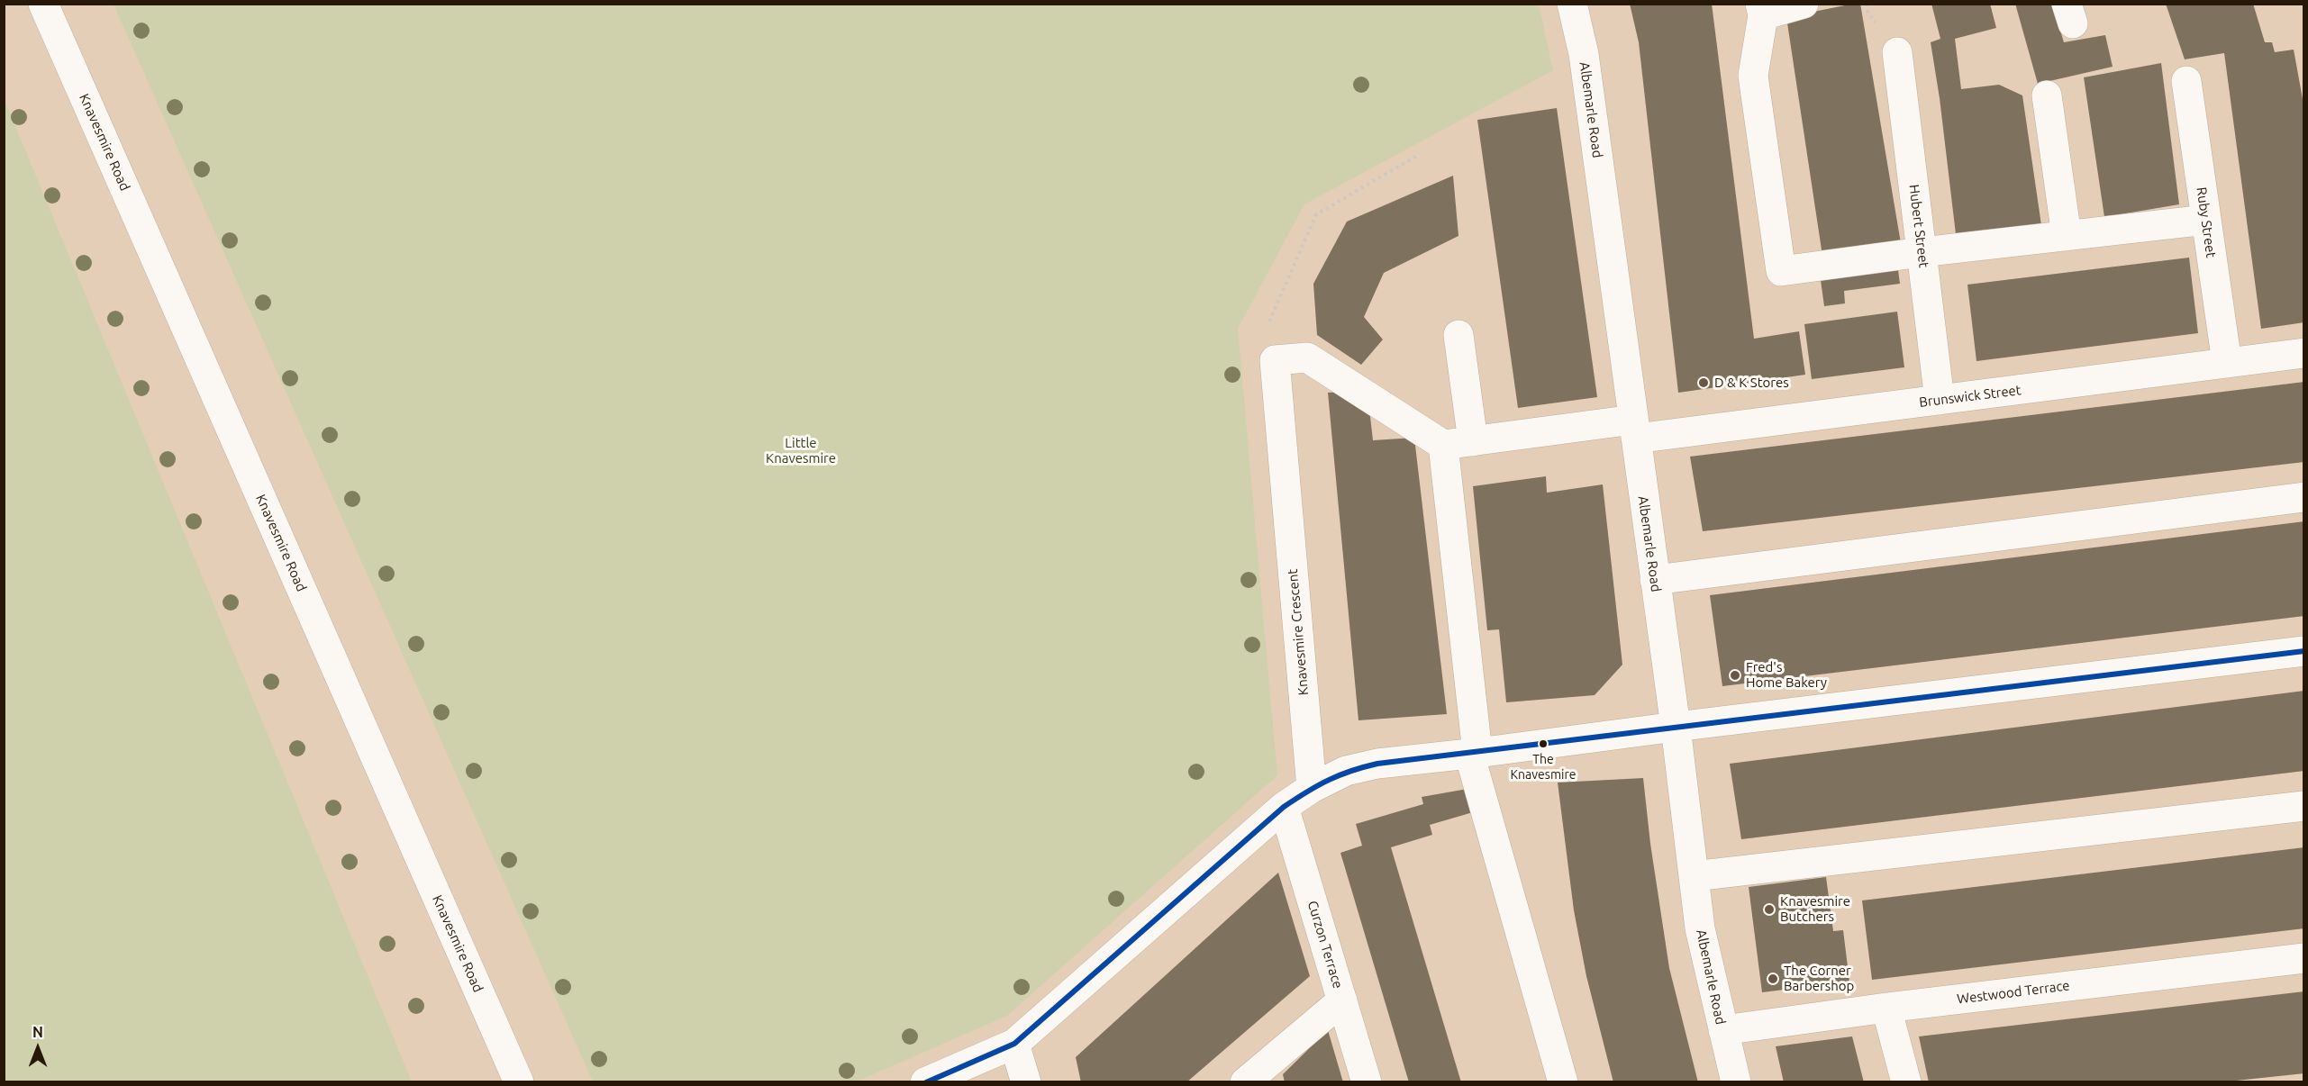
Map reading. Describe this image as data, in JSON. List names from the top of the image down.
{
  "streets": {
    "street": [
      "Albemarle Road",
      "Knavesmire Road",
      "Ruby Street",
      "Hubert Street",
      "Brunswick Street",
      "Knavesmire Crescent",
      "Curzon Terrace",
      "Westwood Terrace"
    ]
  },
  "crossings": [
    ["Albemarle Road", "Brunswick Street"],
    ["Albemarle Road", "Westwood Terrace"],
    ["Ruby Street", "Brunswick Street"],
    ["Hubert Street", "Brunswick Street"]
  ],
  "parks": ["Little Knavesmire"],
  "places": [
    "D & K Stores",
    "Fred's Home Bakery",
    "The Knavesmire",
    "Knavesmire Butchers",
    "The Corner Barbershop"
  ],
  "north": "top"
}
